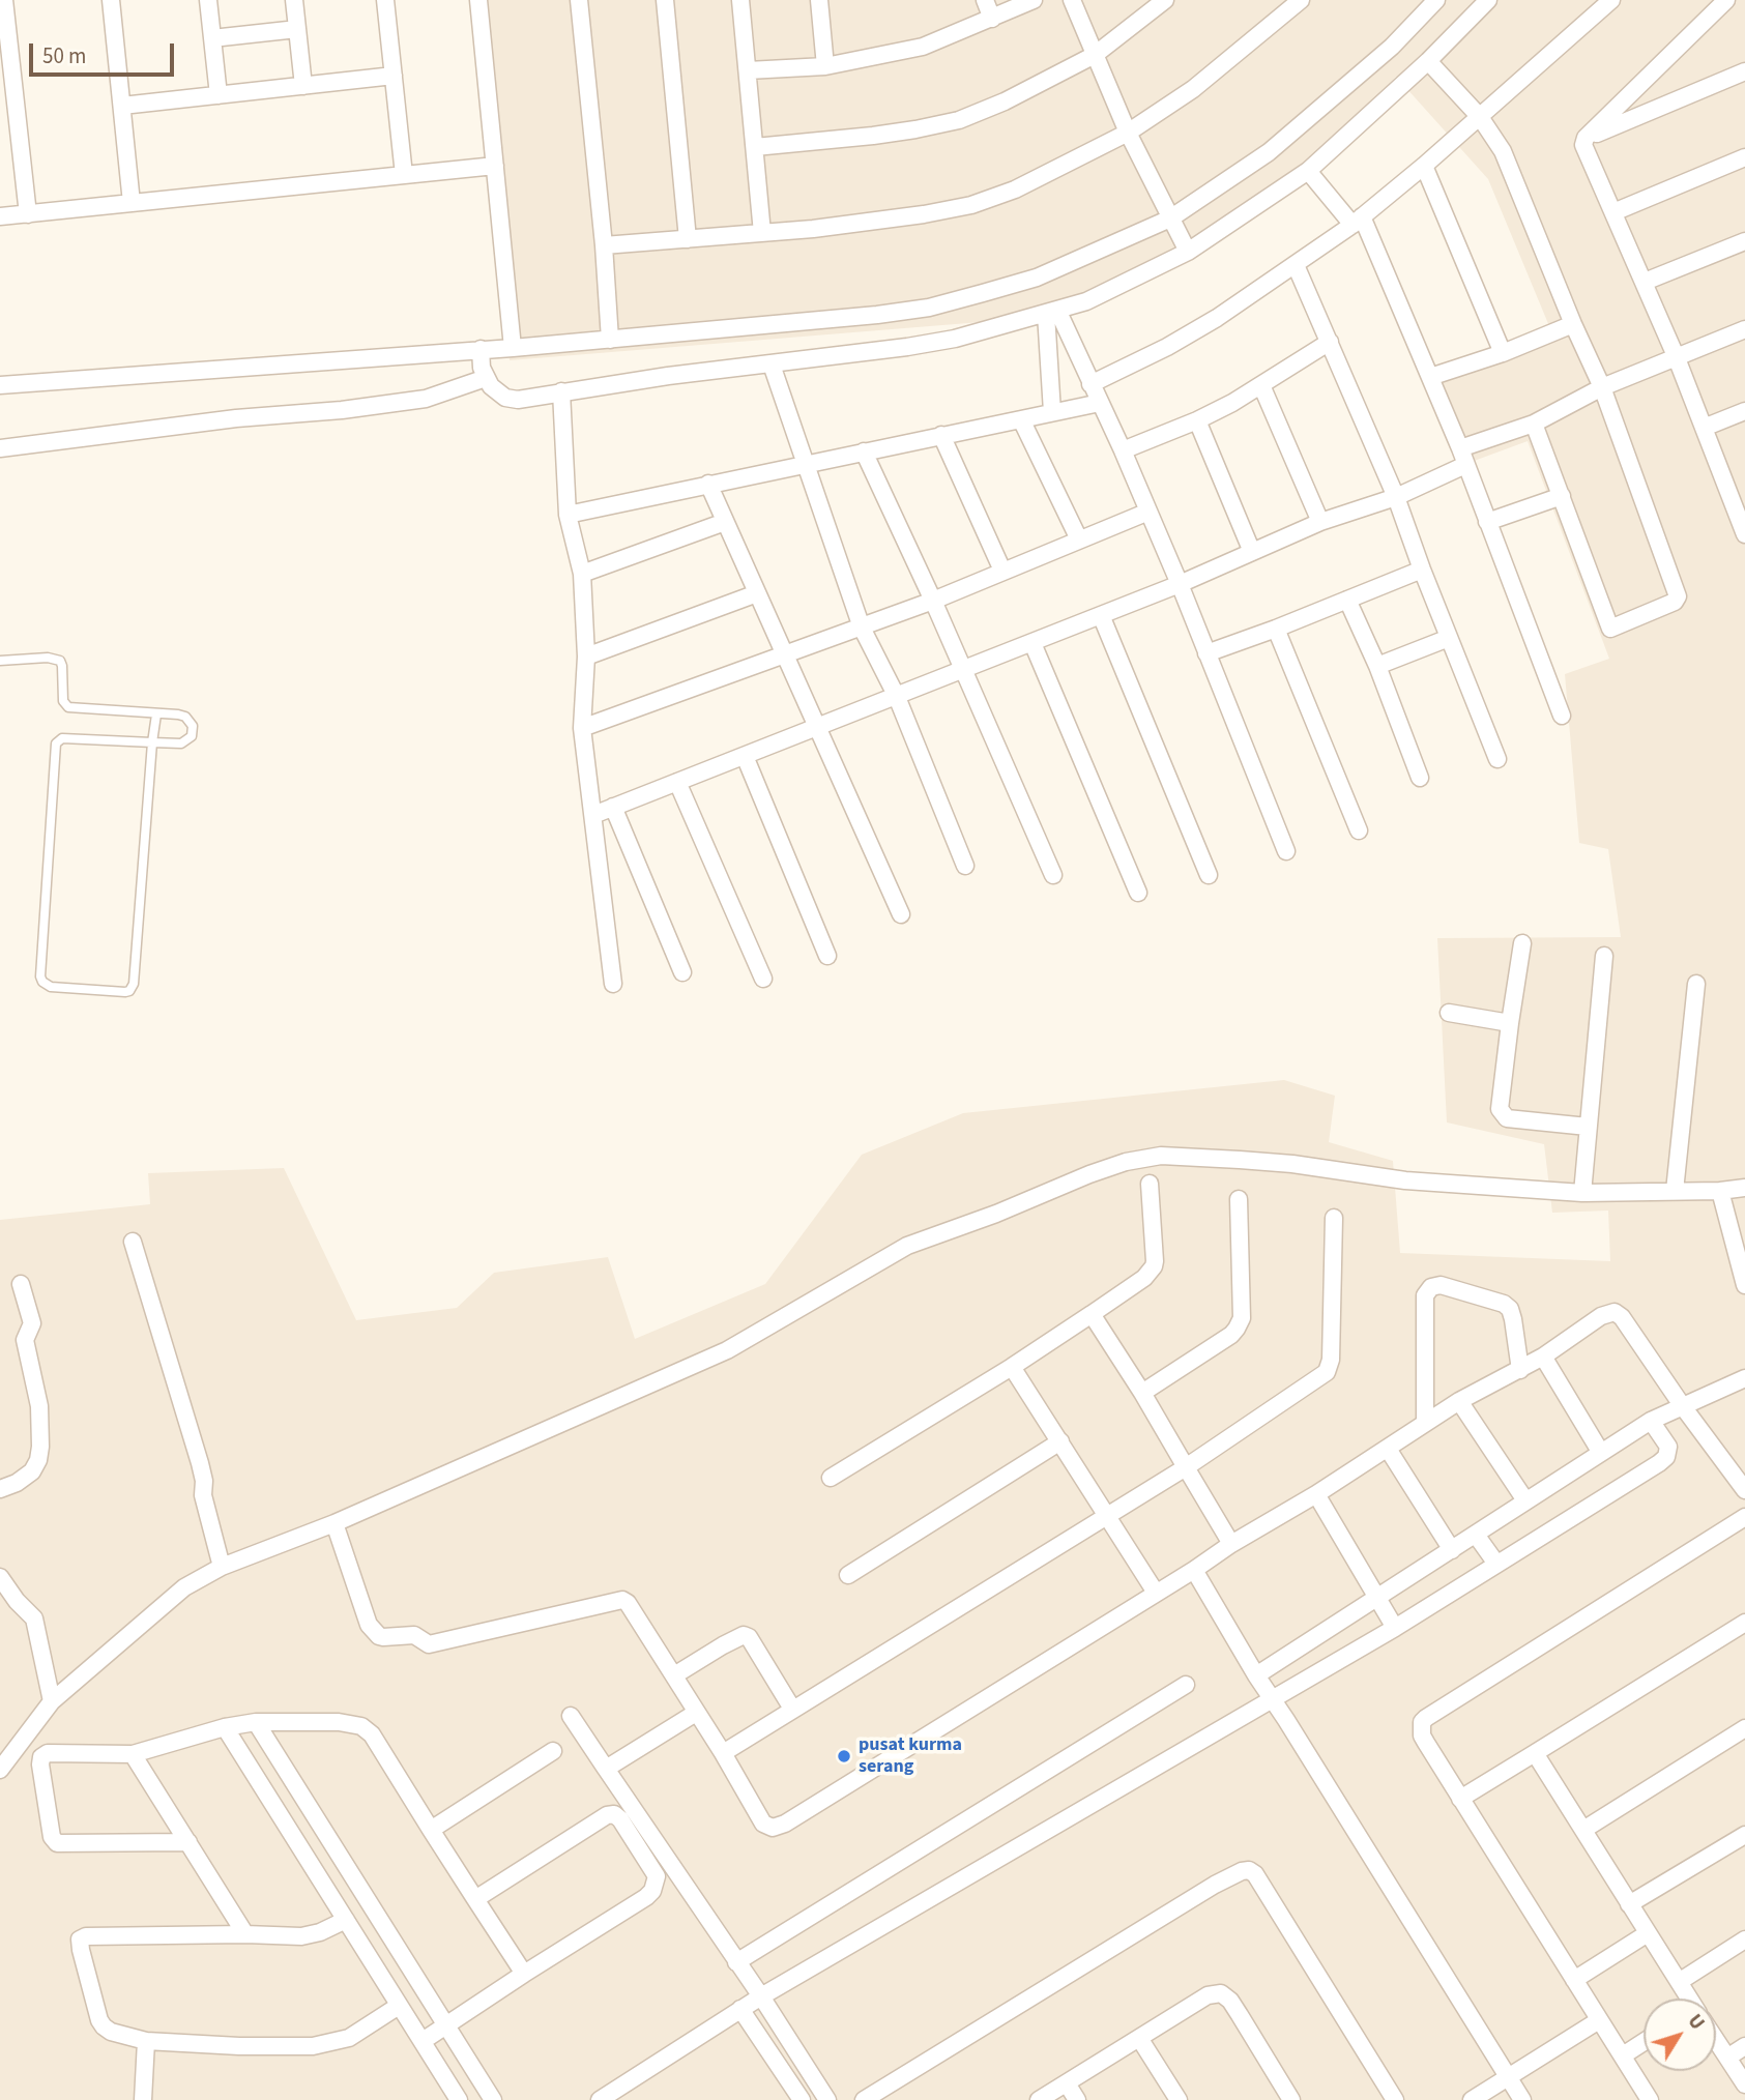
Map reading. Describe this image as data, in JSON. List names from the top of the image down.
{
  "places": ["pusat kurma serang"],
  "scale_bar": "50 m",
  "north": "top right"
}
